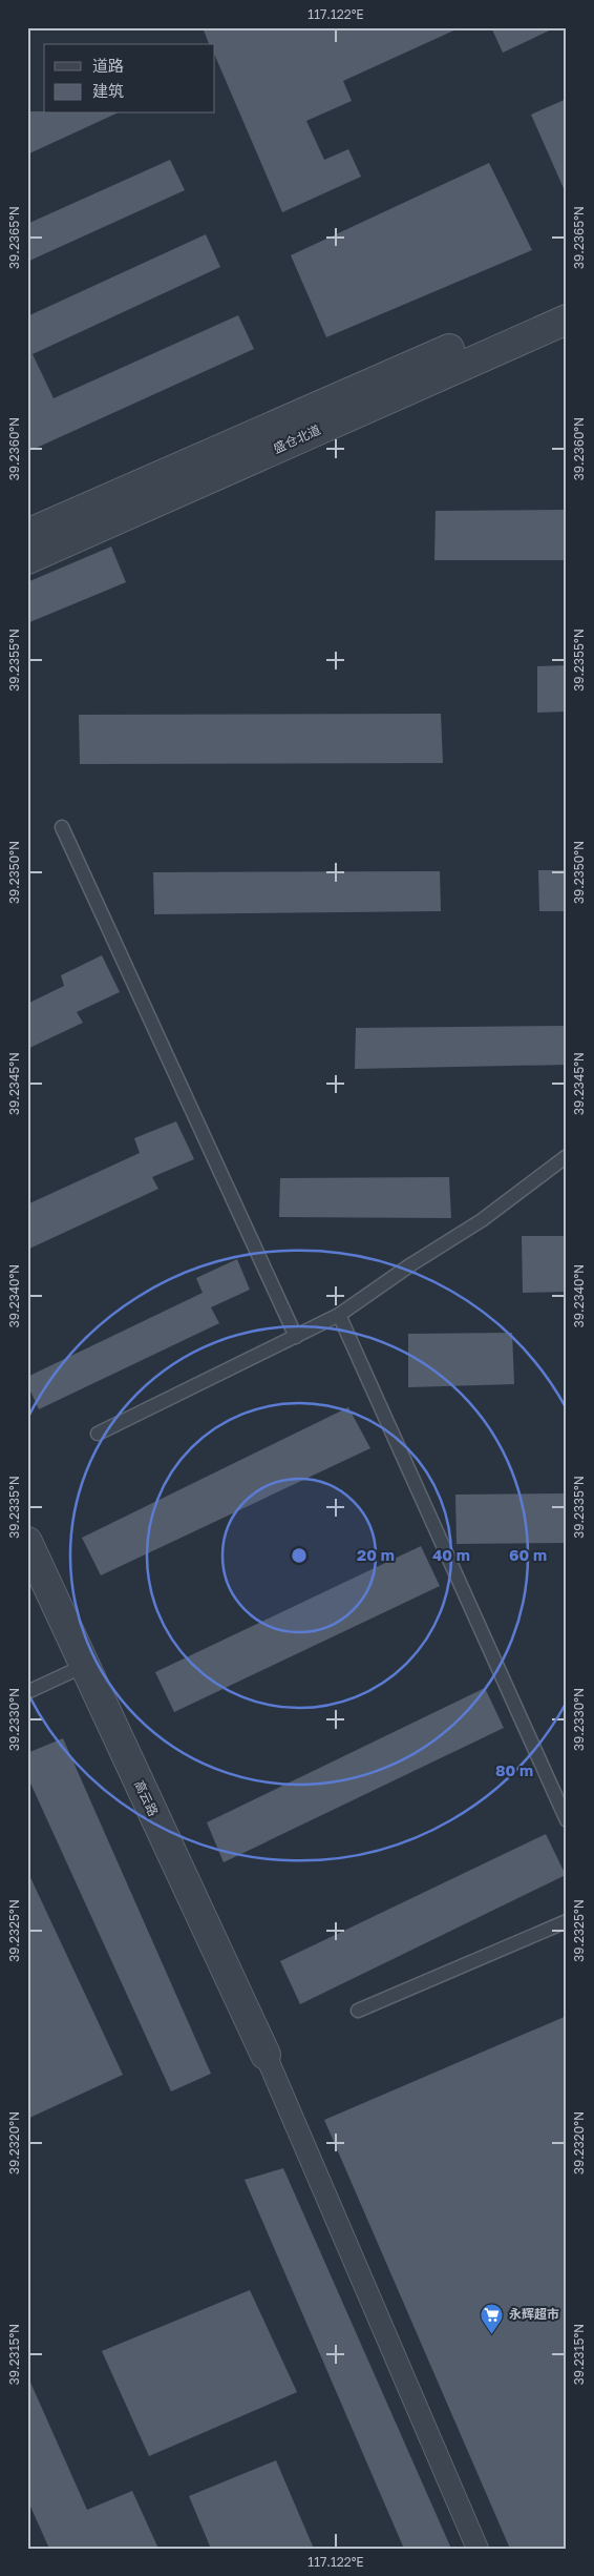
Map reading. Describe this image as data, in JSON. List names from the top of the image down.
{
  "streets": {
    "street": ["盛仓北道", "高云路"]
  },
  "places": {
    "supermarket": ["永辉超市"]
  },
  "legend": ["道路", "建筑"],
  "coordinates": [
    "117.122°E",
    "39.2365°N",
    "39.2360°N",
    "39.2355°N",
    "39.2350°N",
    "39.2345°N",
    "39.2340°N",
    "39.2335°N",
    "39.2330°N",
    "39.2325°N",
    "39.2320°N",
    "39.2315°N"
  ],
  "rings": [
    "20 m",
    "40 m",
    "60 m",
    "80 m"
  ]
}
